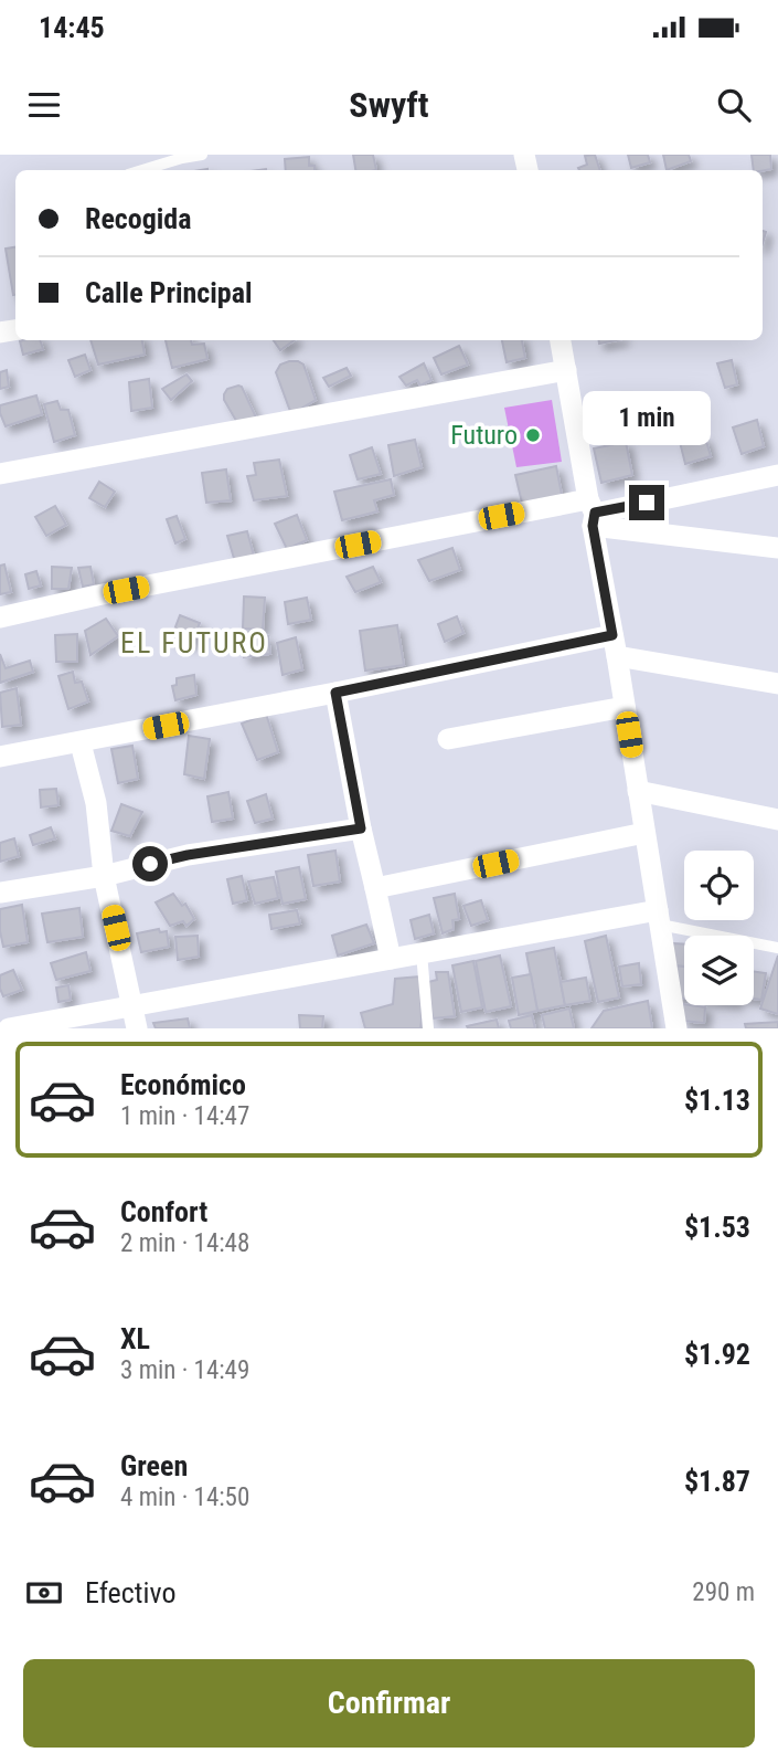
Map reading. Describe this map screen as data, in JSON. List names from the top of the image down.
{
  "districts": ["EL FUTURO"],
  "places": ["Futuro"],
  "page": {
    "status": "14:45",
    "header": "Swyft",
    "banner": ["Recogida", "Calle Principal"],
    "bubble": "1 min",
    "list": [
      {
        "name": "Económico",
        "note": "1 min · 14:47",
        "value": "$1.13"
      },
      {
        "name": "Confort",
        "note": "2 min · 14:48",
        "value": "$1.53"
      },
      {
        "name": "XL",
        "note": "3 min · 14:49",
        "value": "$1.92"
      },
      {
        "name": "Green",
        "note": "4 min · 14:50",
        "value": "$1.87"
      }
    ],
    "pay": ["Efectivo", "290 m"],
    "buttons": "Confirmar"
  }
}
